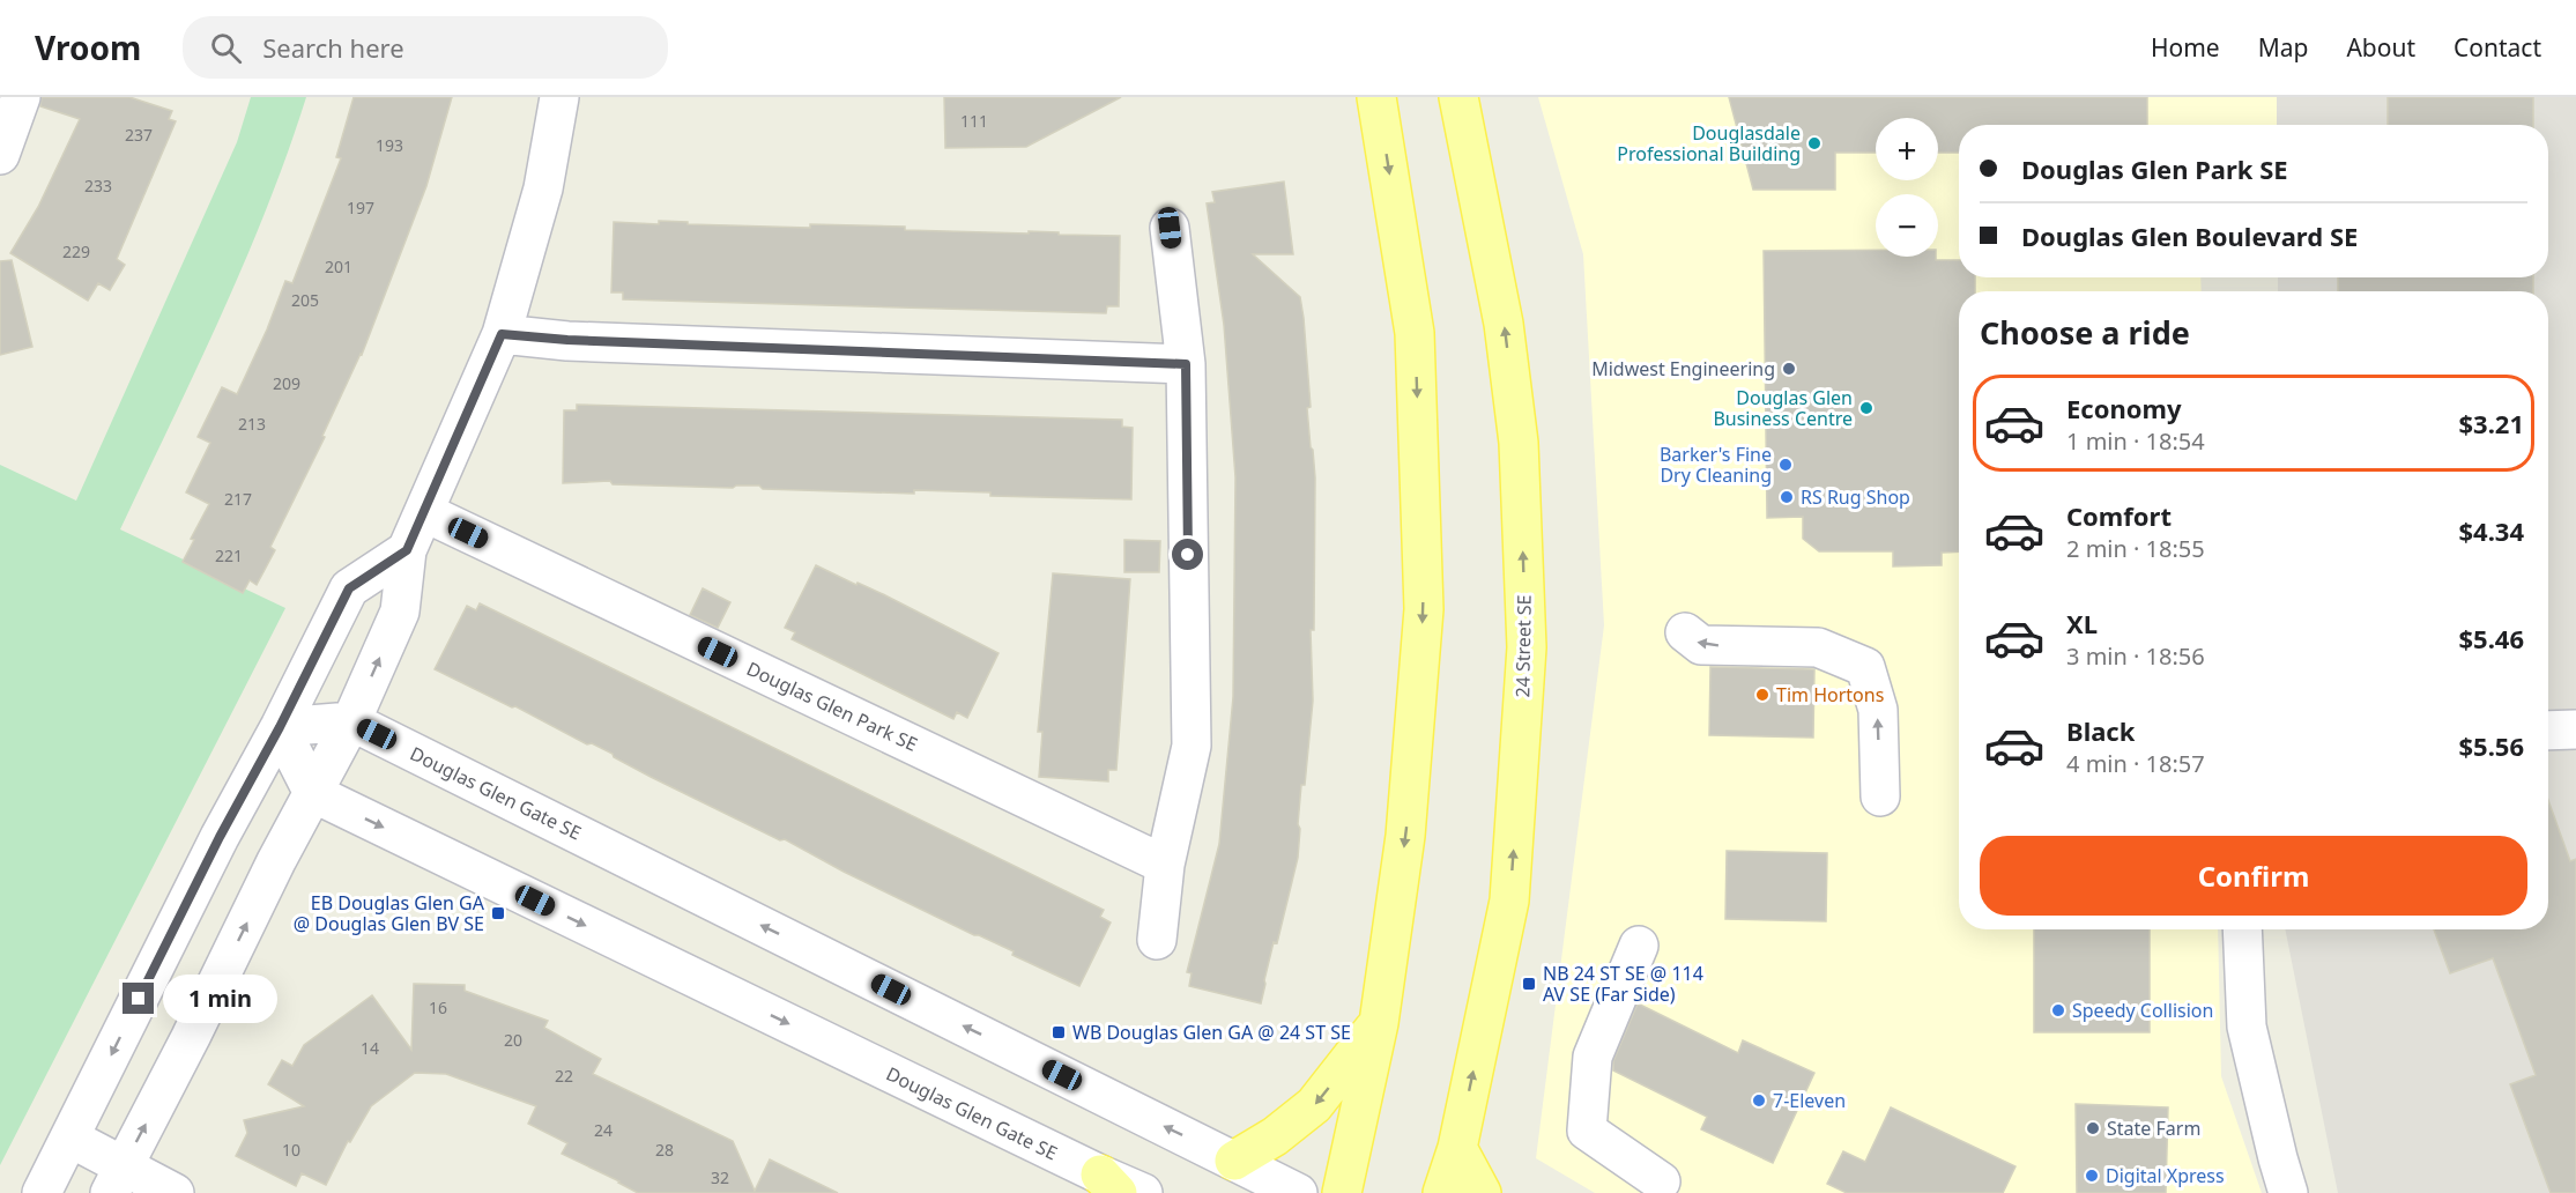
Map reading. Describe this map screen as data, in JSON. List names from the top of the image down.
{
  "streets": {
    "main road": ["24 Street SE"],
    "street": ["Douglas Glen Park SE", "Douglas Glen Gate SE"]
  },
  "places": {
    "other": [
      "Douglasdale Professional Building",
      "Midwest Engineering",
      "Douglas Glen Business Centre",
      "Barker's Fine Dry Cleaning",
      "RS Rug Shop",
      "Tim Hortons",
      "Speedy Collision",
      "7-Eleven",
      "State Farm",
      "Digital Xpress"
    ],
    "transit": ["EB Douglas Glen GA @ Douglas Glen BV SE", "NB 24 ST SE @ 114 AV SE (Far Side)", "WB Douglas Glen GA @ 24 ST SE"]
  },
  "house_numbers": [
    "111",
    "237",
    "193",
    "233",
    "197",
    "229",
    "201",
    "205",
    "209",
    "213",
    "217",
    "221",
    "16",
    "20",
    "14",
    "22",
    "24",
    "10",
    "28",
    "32"
  ],
  "page": {
    "header": "Vroom",
    "search": "Search here",
    "nav": [
      "Home",
      "Map",
      "About",
      "Contact"
    ],
    "map_buttons": ["+", "−"],
    "banner": ["Douglas Glen Park SE", "Douglas Glen Boulevard SE"],
    "heading": "Choose a ride",
    "list": [
      {
        "name": "Economy",
        "note": "1 min · 18:54",
        "value": "$3.21"
      },
      {
        "name": "Comfort",
        "note": "2 min · 18:55",
        "value": "$4.34"
      },
      {
        "name": "XL",
        "note": "3 min · 18:56",
        "value": "$5.46"
      },
      {
        "name": "Black",
        "note": "4 min · 18:57",
        "value": "$5.56"
      }
    ],
    "buttons": "Confirm",
    "bubble": "1 min"
  }
}
